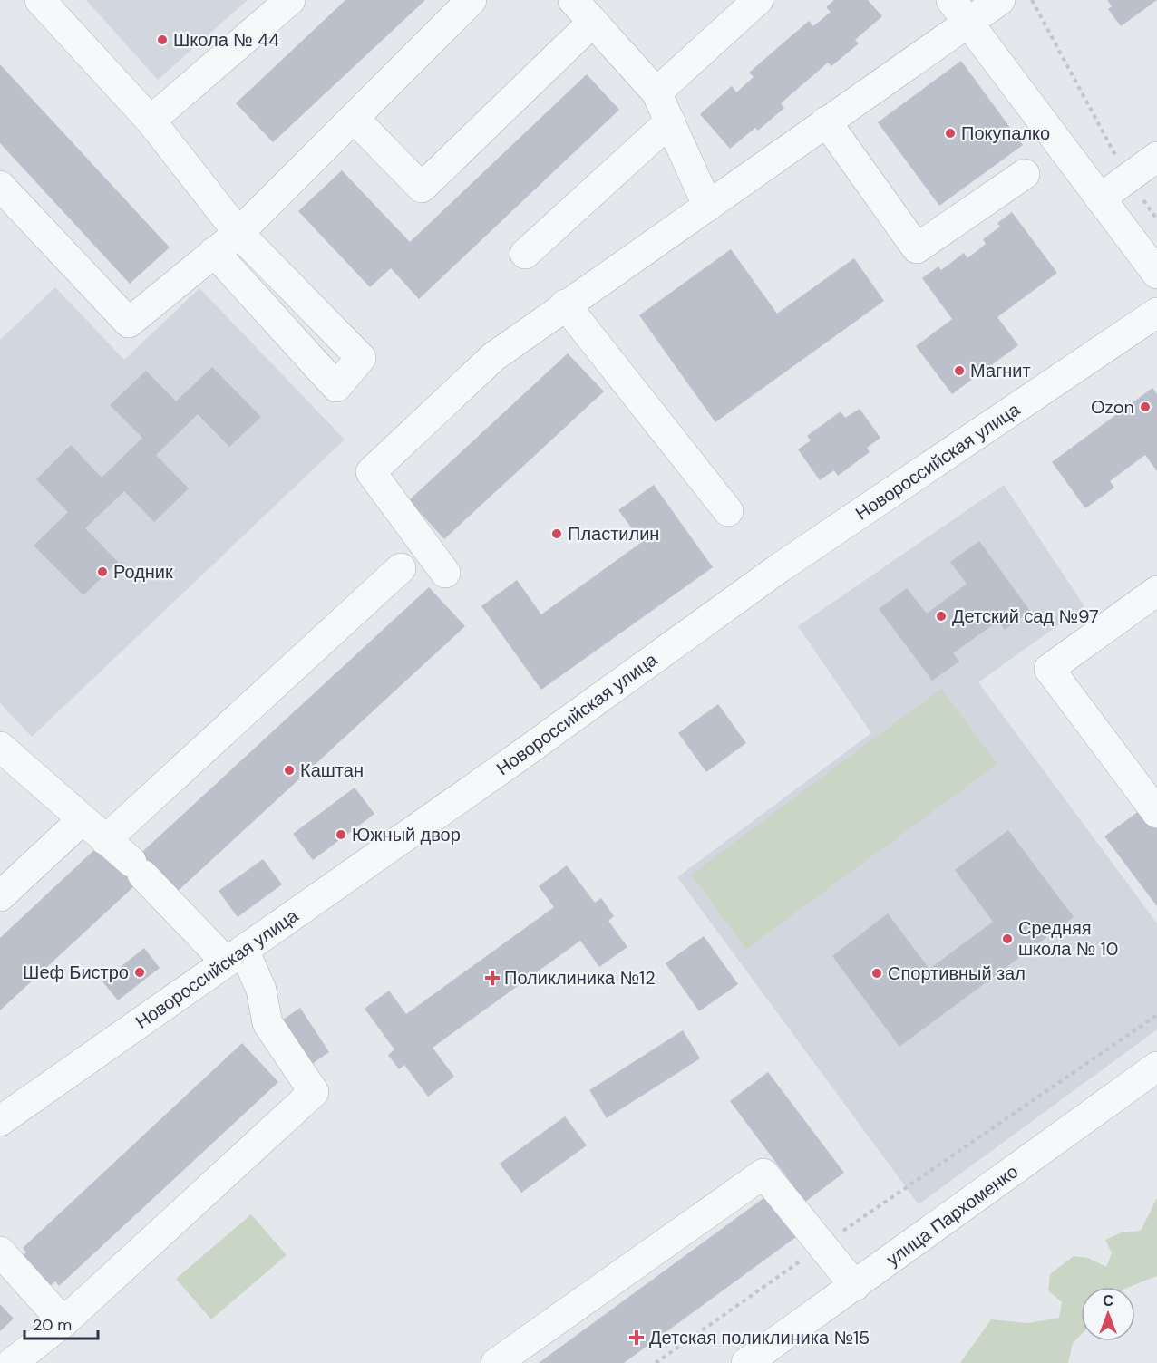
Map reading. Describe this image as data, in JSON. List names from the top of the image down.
{
  "streets": {
    "street": ["Новороссийская улица", "улица Пархоменко"]
  },
  "places": {
    "other": [
      "Школа № 44",
      "Покупалко",
      "Магнит",
      "Ozon",
      "Пластилин",
      "Родник",
      "Детский сад №97",
      "Каштан",
      "Южный двор",
      "Средняя школа № 10",
      "Шеф Бистро",
      "Спортивный зал"
    ],
    "health": ["Поликлиника №12", "Детская поликлиника №15"]
  },
  "scale_bar": "20 m",
  "north": "top"
}
